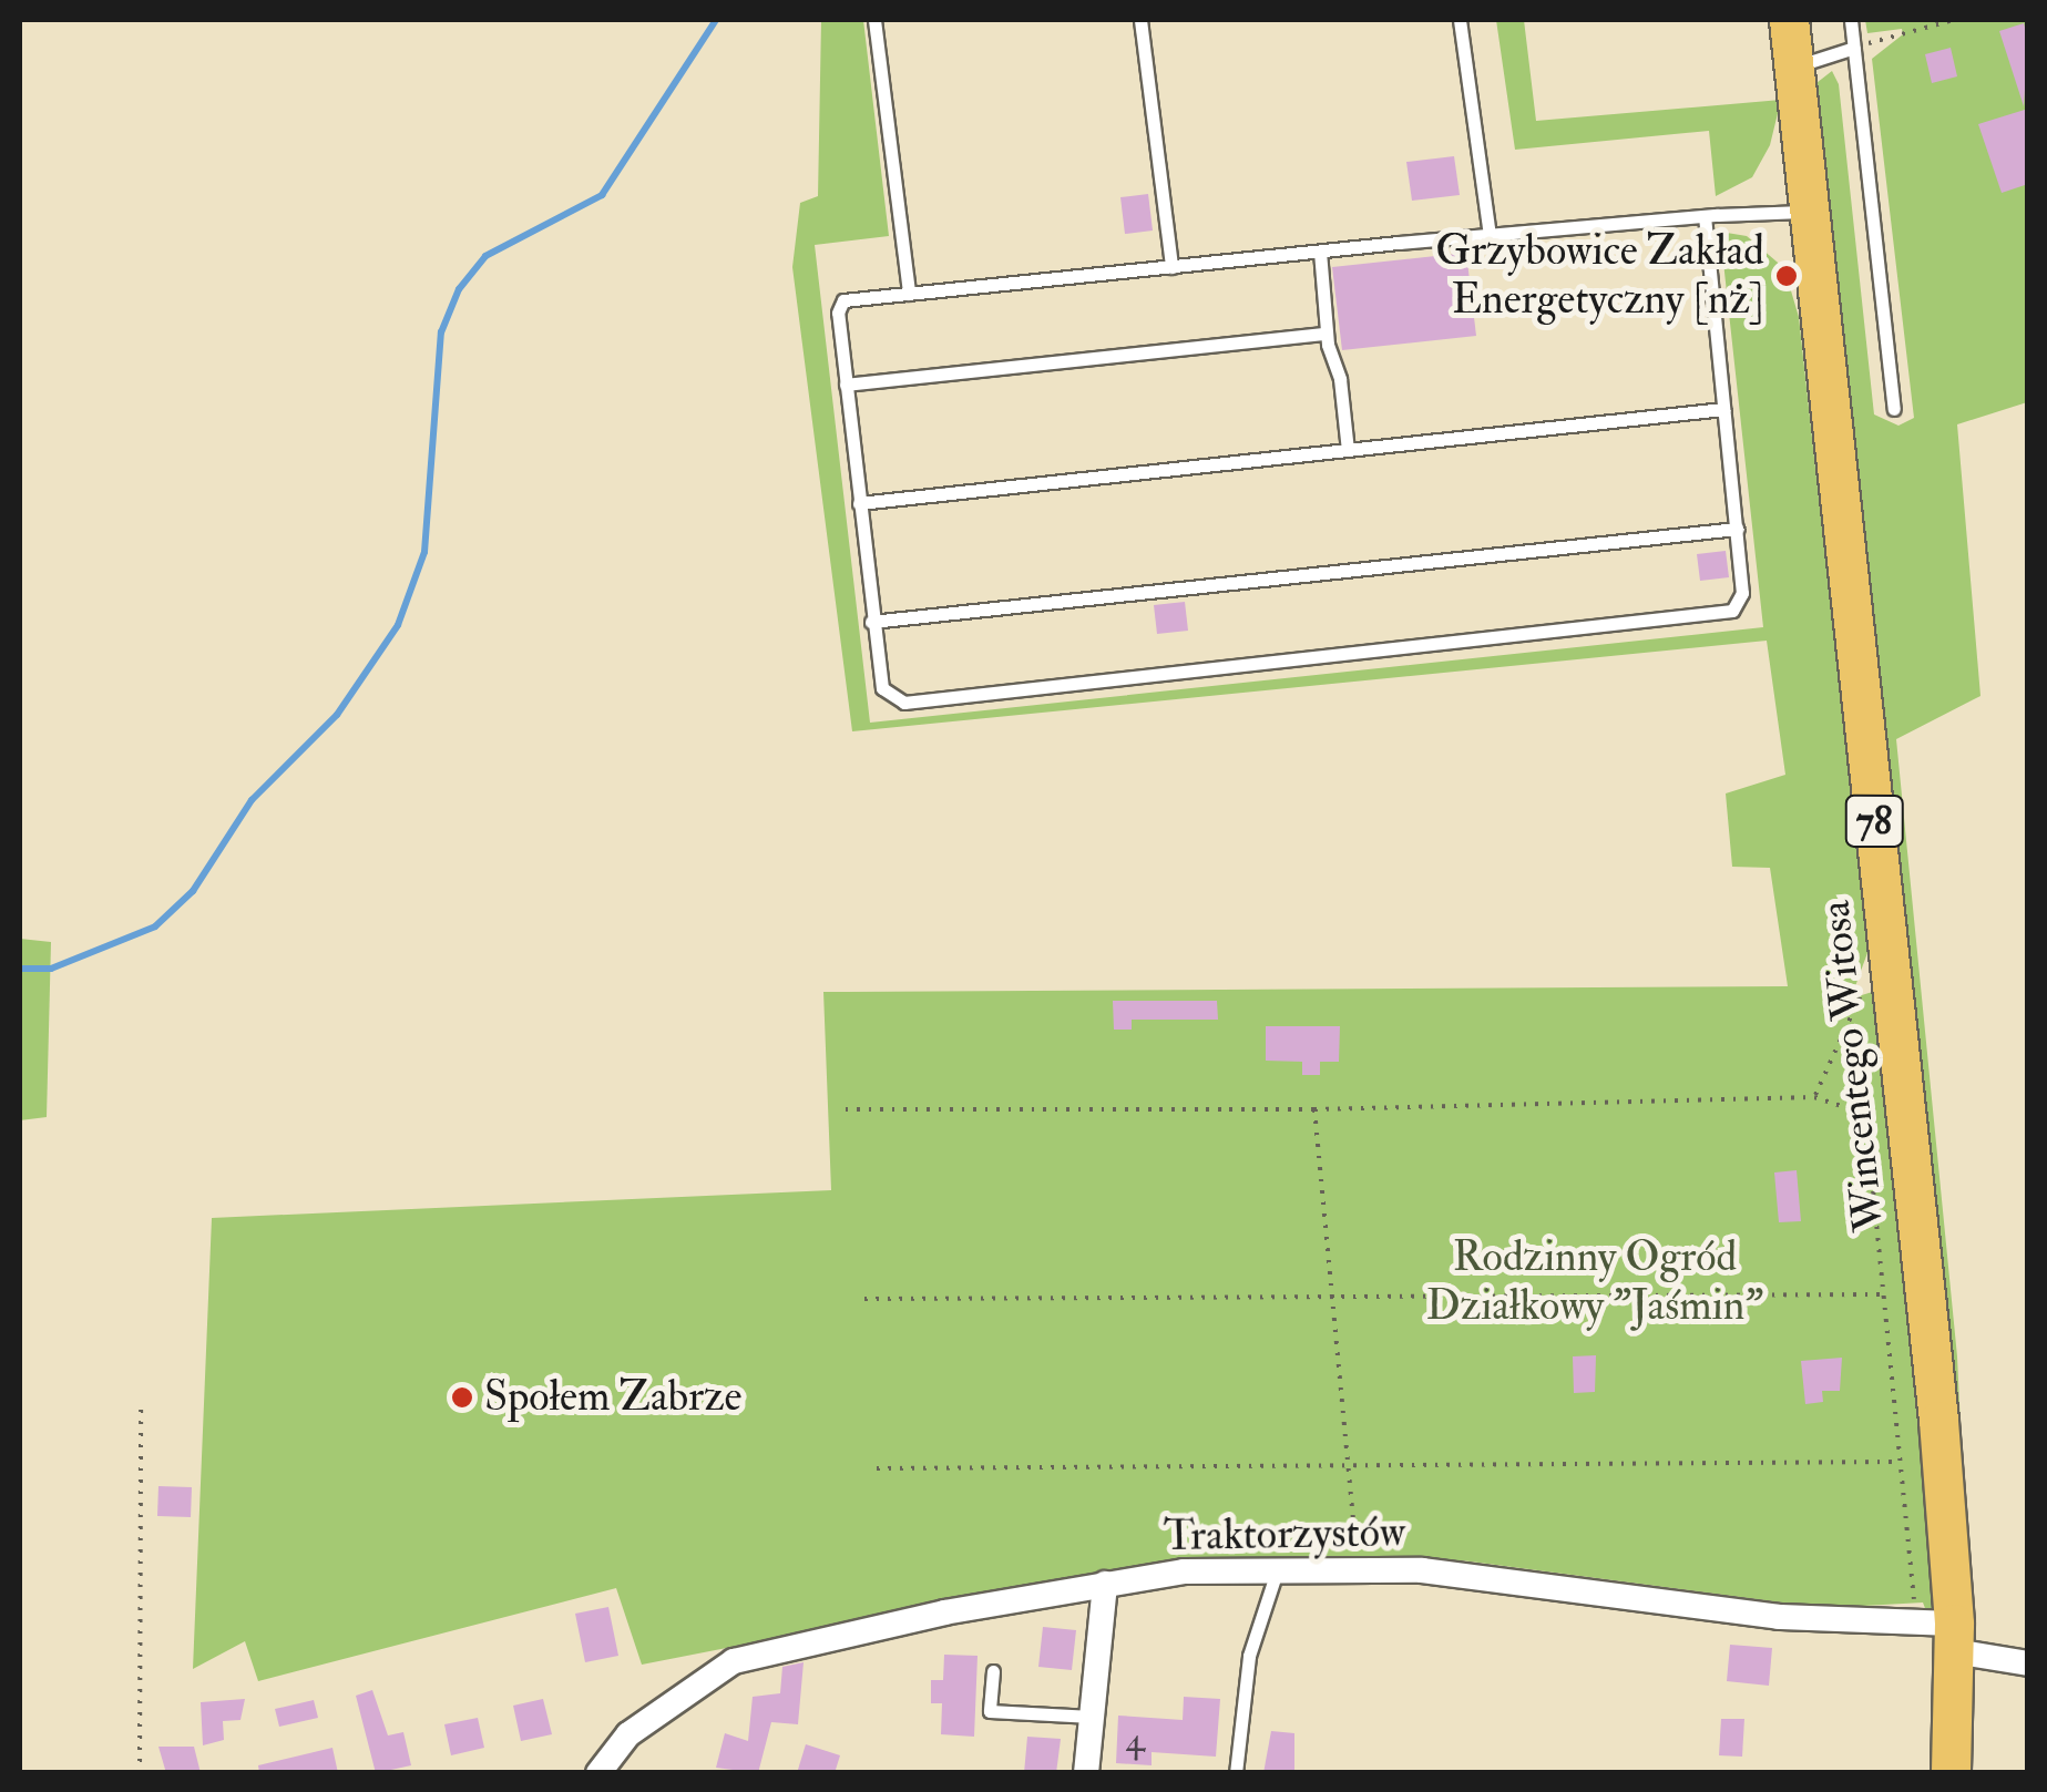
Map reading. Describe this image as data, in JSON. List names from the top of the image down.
{
  "streets": {
    "main road": ["78", "Wincentego Witosa"],
    "street": ["Traktorzystów"]
  },
  "crossings": [
    ["Wincentego Witosa", "Traktorzystów"]
  ],
  "parks": ["Rodzinny Ogród Działkowy \"Jaśmin\""],
  "places": ["Grzybowice Zakład Energetyczny [nż]", "Społem Zabrze"],
  "house_numbers": ["4"]
}
